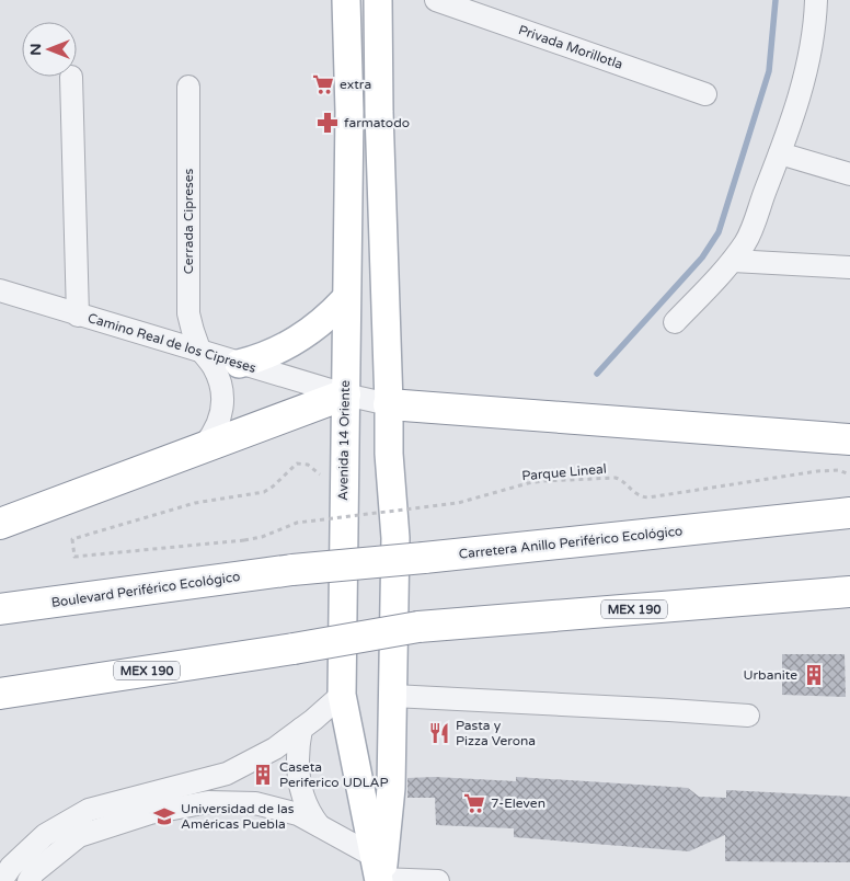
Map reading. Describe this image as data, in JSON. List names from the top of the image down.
{
  "streets": {
    "highway": ["Carretera Anillo Periférico Ecológico", "Boulevard Periférico Ecológico", "MEX 190"],
    "main road": ["Avenida 14 Oriente"],
    "street": ["Privada Morillotla", "Cerrada Cipreses", "Camino Real de los Cipreses"],
    "path": ["Parque Lineal"]
  },
  "crossings": [
    ["Cerrada Cipreses", "Camino Real de los Cipreses"],
    ["Camino Real de los Cipreses", "Avenida 14 Oriente"],
    ["Carretera Anillo Periférico Ecológico", "Boulevard Periférico Ecológico"]
  ],
  "places": {
    "supermarket": ["extra", "7-Eleven"],
    "pharmacy": ["farmatodo"],
    "building": ["Urbanite", "Caseta Periferico UDLAP"],
    "restaurant": ["Pasta y Pizza Verona"],
    "school or university": ["Universidad de las Américas Puebla"]
  },
  "north": "left"
}
